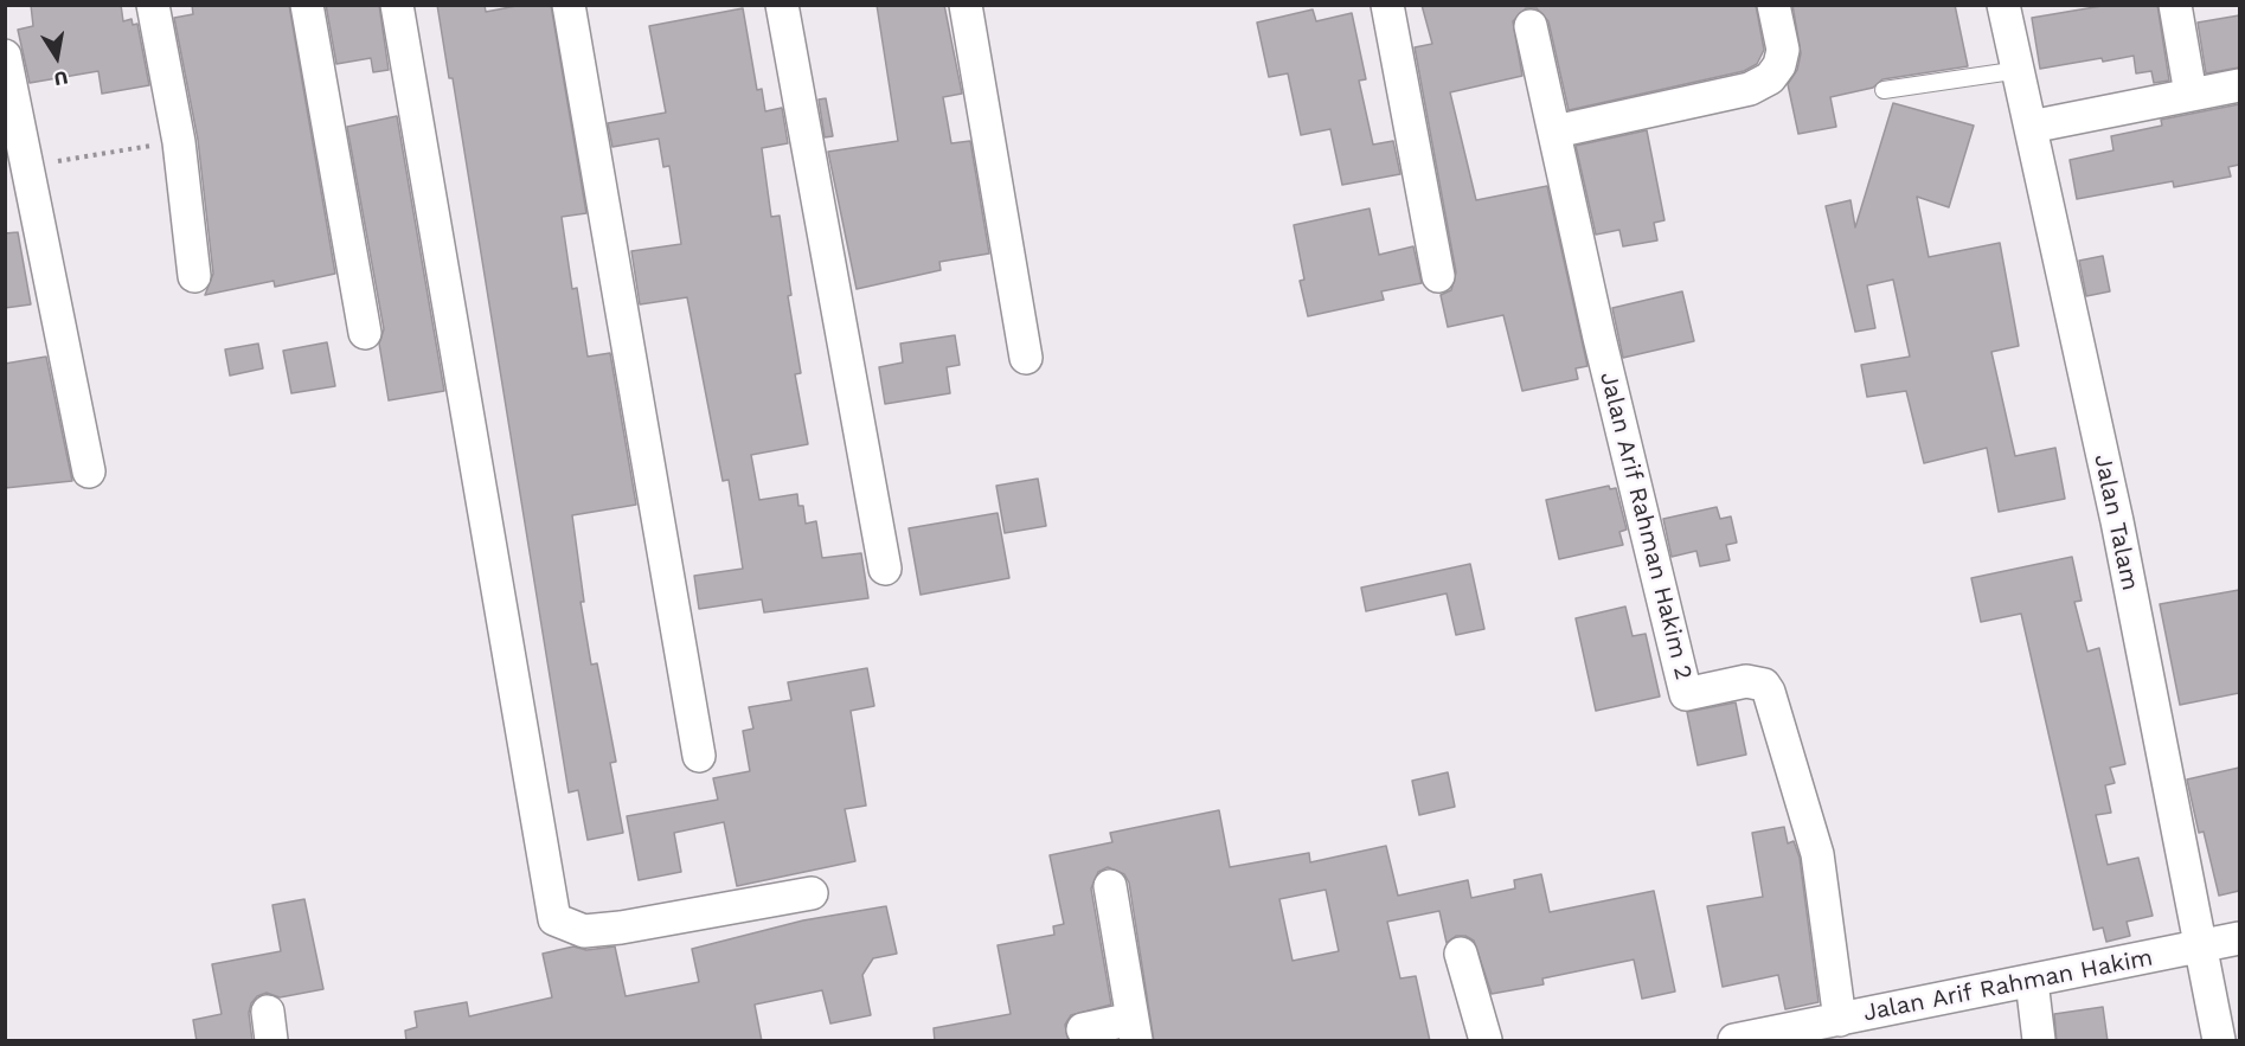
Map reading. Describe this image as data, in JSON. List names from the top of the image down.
{
  "streets": {
    "street": ["Jalan Talam", "Jalan Arif Rahman Hakim 2", "Jalan Arif Rahman Hakim"]
  },
  "crossings": [
    ["Jalan Talam", "Jalan Arif Rahman Hakim"],
    ["Jalan Arif Rahman Hakim 2", "Jalan Arif Rahman Hakim"]
  ],
  "north": "bottom"
}
